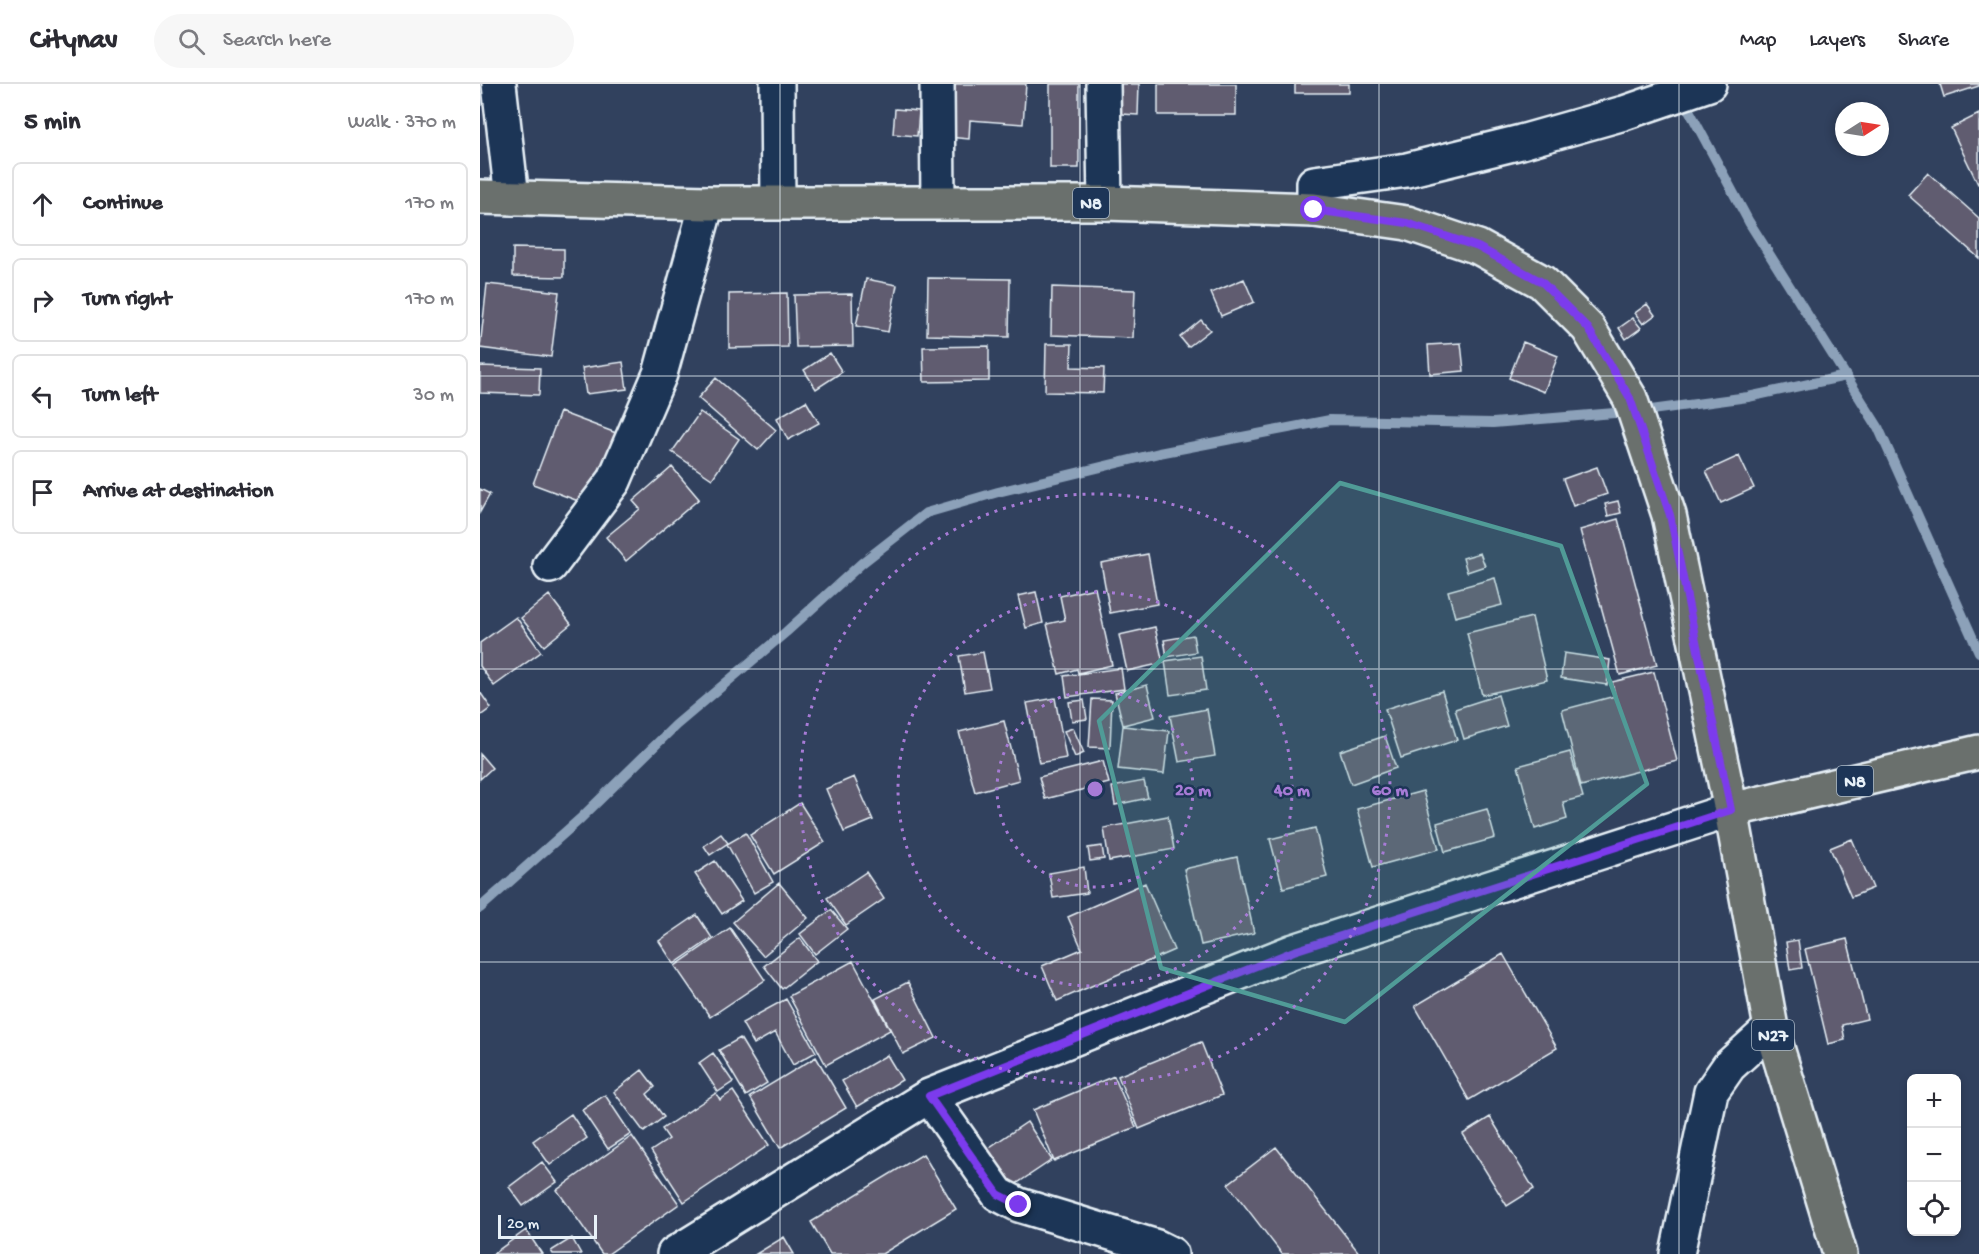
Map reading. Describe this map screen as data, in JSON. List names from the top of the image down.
{
  "streets": {
    "main road": ["N8", "N27"]
  },
  "crossings": [
    ["N8", "N27"]
  ],
  "scale_bar": "20 m",
  "north": "right",
  "page": {
    "header": "Citynav",
    "search": "Search here",
    "nav": ["Map", "Layers", "Share"],
    "heading": ["5 min", "Walk · 370 m"],
    "list": [
      ["Continue", "170 m"],
      ["Turn right", "170 m"],
      ["Turn left", "30 m"],
      "Arrive at destination"
    ],
    "map_buttons": ["+", "−"],
    "scale": "20 m"
  },
  "rings": ["20 m", "40 m", "60 m"]
}
